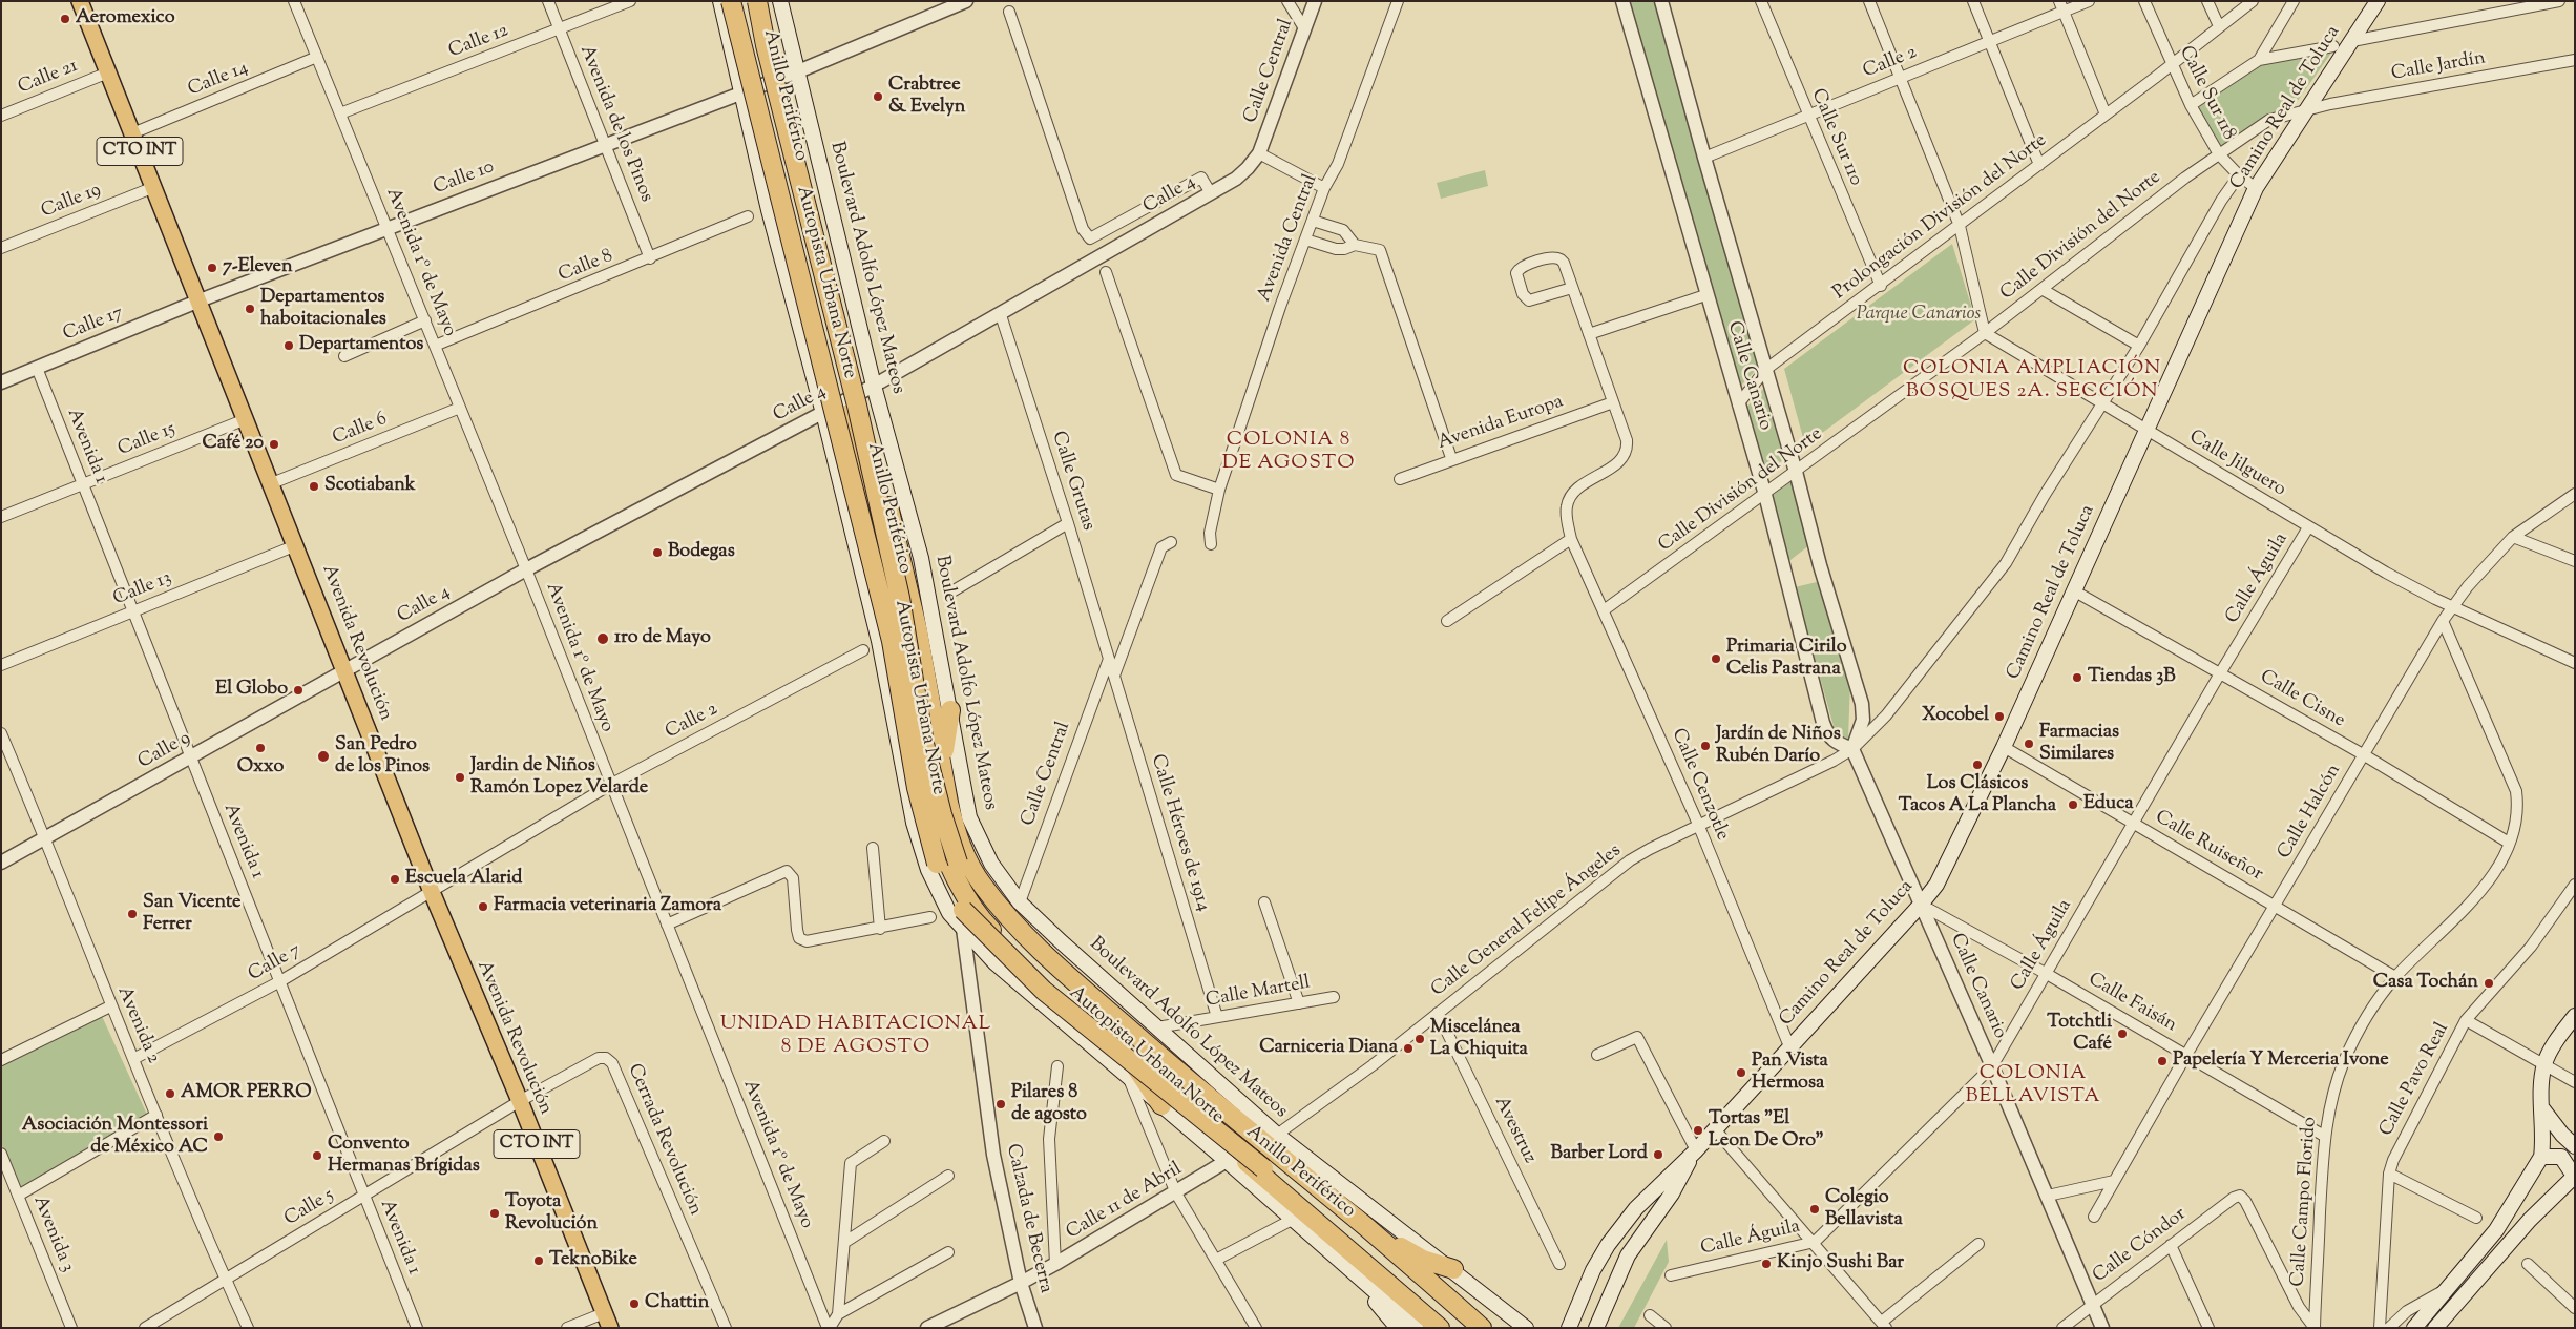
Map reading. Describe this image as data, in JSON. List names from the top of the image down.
{
  "streets": {
    "highway": ["Anillo Periférico", "Autopista Urbana Norte"],
    "main road": [
      "Camino Real de Toluca",
      "CTO INT",
      "Boulevard Adolfo López Mateos",
      "Avenida Revolución"
    ],
    "street": [
      "Calle 12",
      "Calle 2",
      "Calle Jardín",
      "Calle Central",
      "Calle 21",
      "Calle 14",
      "Calle Sur 118",
      "Avenida de los Pinos",
      "Calle Sur 110",
      "Calle 10",
      "Calle 4",
      "Calle 19",
      "Prolongación División del Norte",
      "Calle División del Norte",
      "Avenida Central",
      "Avenida 1º de Mayo",
      "Calle 8",
      "Calle 17",
      "Calle Canario",
      "Avenida Europa",
      "Calle 6",
      "Calle 15",
      "Avenida 1",
      "Calle Jilguero",
      "Calle Grutas",
      "Calle Águila",
      "Calle 13",
      "Calle Cisne",
      "Calle 9",
      "Calle Cenzotle",
      "Calle Halcón",
      "Calle Héroes de 1914",
      "Calle Ruiseñor",
      "Calle General Felipe Ángeles",
      "Calle 7",
      "Calle Martell",
      "Calle Faisán",
      "Avenida 2",
      "Calle Pavo Real",
      "Avestruz",
      "Cerrada Revolución",
      "Calle 11 de Abril",
      "Calle Campo Florido",
      "Calle 5",
      "Calzada de Becerra",
      "Avenida 3",
      "Calle Cóndor"
    ]
  },
  "crossings": [
    ["Calle 12", "Avenida de los Pinos"],
    ["Calle 12", "Avenida 1º de Mayo"],
    ["Calle 2", "Calle Sur 110"],
    ["Calle 2", "Avenida 1º de Mayo"],
    ["Calle 2", "Calle Canario"],
    ["Calle 2", "Avenida Revolución"],
    ["Calle 2", "Calle 7"],
    ["Calle Jardín", "Camino Real de Toluca"],
    ["Calle Jardín", "Calle División del Norte"],
    ["Calle Central", "Calle 4"],
    ["Calle Central", "Boulevard Adolfo López Mateos"],
    ["Calle Central", "Calle Grutas"],
    ["Calle Central", "Calle Héroes de 1914"],
    ["Calle 21", "Avenida Revolución"],
    ["Calle 14", "Avenida 1º de Mayo"],
    ["Calle 14", "Avenida Revolución"],
    ["Calle Sur 118", "Camino Real de Toluca"],
    ["Calle Sur 118", "Prolongación División del Norte"],
    ["Calle Sur 118", "Calle División del Norte"],
    ["Calle Sur 118", "Calle General Felipe Ángeles"],
    ["Anillo Periférico", "Autopista Urbana Norte"],
    ["Camino Real de Toluca", "Calle División del Norte"],
    ["Camino Real de Toluca", "Calle Canario"],
    ["Camino Real de Toluca", "Calle Jilguero"],
    ["Camino Real de Toluca", "Calle Cisne"],
    ["Camino Real de Toluca", "Calle Cenzotle"],
    ["Camino Real de Toluca", "Calle Ruiseñor"],
    ["Camino Real de Toluca", "Calle Faisán"],
    ["Avenida de los Pinos", "Calle 10"],
    ["Avenida de los Pinos", "Calle 8"],
    ["Calle Sur 110", "Prolongación División del Norte"],
    ["Calle 10", "Avenida 1º de Mayo"],
    ["Calle 10", "Boulevard Adolfo López Mateos"],
    ["Calle 10", "Calle 17"],
    ["Calle 10", "Avenida Revolución"],
    ["Calle 4", "Avenida 1º de Mayo"],
    ["Calle 4", "Boulevard Adolfo López Mateos"],
    ["Calle 4", "Calle Grutas"],
    ["Calle 4", "Avenida Revolución"],
    ["Calle 4", "Calle 9"],
    ["Calle 19", "Avenida Revolución"],
    ["Prolongación División del Norte", "Calle Canario"],
    ["Calle División del Norte", "Calle Canario"],
    ["Calle División del Norte", "Calle Jilguero"],
    ["Calle División del Norte", "Calle Cenzotle"],
    ["Avenida 1º de Mayo", "Calle 8"],
    ["Avenida 1º de Mayo", "Calle 6"],
    ["Boulevard Adolfo López Mateos", "Calle General Felipe Ángeles"],
    ["Boulevard Adolfo López Mateos", "Calle Martell"],
    ["Calle 17", "Avenida 1"],
    ["Calle 17", "Avenida Revolución"],
    ["Calle Canario", "Calle Águila"],
    ["Calle Canario", "Calle General Felipe Ángeles"],
    ["Calle Canario", "Calle Faisán"],
    ["Calle Canario", "Calle Cóndor"],
    ["Avenida Europa", "Calle Cenzotle"],
    ["Calle 6", "Avenida Revolución"],
    ["Calle 15", "Avenida 1"],
    ["Calle 15", "Avenida Revolución"],
    ["Avenida 1", "Calle 13"],
    ["Avenida 1", "Calle 9"],
    ["Avenida 1", "Calle 7"],
    ["Avenida 1", "Calle 5"],
    ["Calle Jilguero", "Calle Águila"],
    ["Calle Jilguero", "Calle Halcón"],
    ["Calle Jilguero", "Calle General Felipe Ángeles"],
    ["Calle Grutas", "Calle Héroes de 1914"],
    ["Calle Águila", "Calle Cisne"],
    ["Calle Águila", "Calle Ruiseñor"],
    ["Calle Águila", "Calle Faisán"],
    ["Calle 13", "Avenida Revolución"],
    ["Avenida Revolución", "Calle 9"],
    ["Avenida Revolución", "Calle 7"],
    ["Avenida Revolución", "Cerrada Revolución"],
    ["Avenida Revolución", "Calle 5"],
    ["Calle Cisne", "Calle Halcón"],
    ["Calle Cisne", "Calle Campo Florido"],
    ["Calle 9", "Avenida 2"],
    ["Calle Cenzotle", "Calle General Felipe Ángeles"],
    ["Calle Halcón", "Calle Ruiseñor"],
    ["Calle Halcón", "Calle Faisán"],
    ["Calle Halcón", "Calle Campo Florido"],
    ["Calle Héroes de 1914", "Calle Martell"],
    ["Calle Ruiseñor", "Calle Campo Florido"],
    ["Calle General Felipe Ángeles", "Avestruz"],
    ["Calle 7", "Avenida 2"],
    ["Calle Faisán", "Calle Campo Florido"],
    ["Avenida 2", "Calle 5"],
    ["Cerrada Revolución", "Calle 5"],
    ["Calle 11 de Abril", "Calzada de Becerra"],
    ["Calle Campo Florido", "Calle Cóndor"]
  ],
  "districts": [
    "COLONIA AMPLIACIÓN BOSQUES 2A. SECCIÓN",
    "COLONIA 8 DE AGOSTO",
    "UNIDAD HABITACIONAL 8 DE AGOSTO",
    "COLONIA BELLAVISTA"
  ],
  "parks": ["Parque Canarios"],
  "places": [
    "Aeromexico",
    "Crabtree & Evelyn",
    "7-Eleven",
    "Departamentos haboitacionales",
    "Departamentos",
    "Café 20",
    "Scotiabank",
    "Bodegas",
    "1ro de Mayo",
    "Primaria Cirilo Celis Pastrana",
    "Tiendas 3B",
    "El Globo",
    "Xocobel",
    "Farmacias Similares",
    "Jardín de Niños Rubén Darío",
    "Oxxo",
    "San Pedro de los Pinos",
    "Los Clásicos Tacos A La Plancha",
    "Jardin de Niños Ramón Lopez Velarde",
    "Educa",
    "Escuela Alarid",
    "Farmacia veterinaria Zamora",
    "San Vicente Ferrer",
    "Casa Tochán",
    "Totchtli Café",
    "Miscelánea La Chiquita",
    "Carniceria Diana",
    "Papelería Y Merceria Ivone",
    "Pan Vista Hermosa",
    "AMOR PERRO",
    "Pilares 8 de agosto",
    "Tortas \"El Leon De Oro\"",
    "Asociación Montessori de México AC",
    "Barber Lord",
    "Convento Hermanas Brígidas",
    "Colegio Bellavista",
    "Toyota Revolución",
    "TeknoBike",
    "Kinjo Sushi Bar",
    "Chattin"
  ]
}
